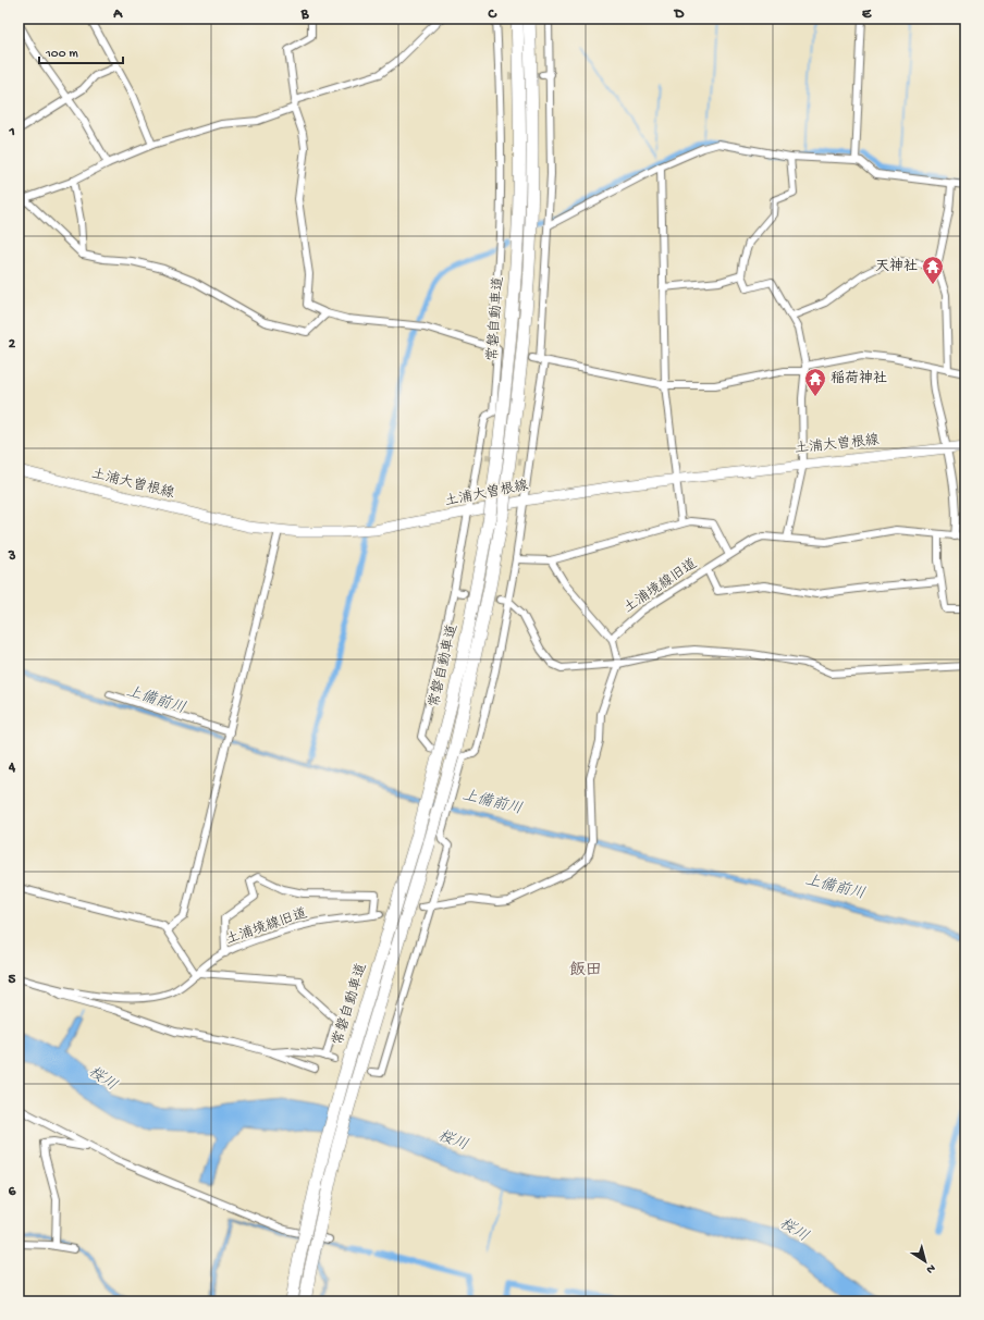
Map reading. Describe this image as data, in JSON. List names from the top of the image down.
{
  "streets": {
    "highway": ["常磐自動車道"],
    "main road": ["土浦大曽根線"],
    "street": ["土浦境線旧道"]
  },
  "districts": ["飯田"],
  "water": ["上備前川", "桜川"],
  "places": {
    "temple": ["天神社", "稲荷神社"]
  },
  "scale_bar": "100 m",
  "north": "bottom right",
  "grid": {
    "columns": [
      "A",
      "B",
      "C",
      "D",
      "E"
    ],
    "rows": [
      "1",
      "2",
      "3",
      "4",
      "5",
      "6"
    ]
  }
}
